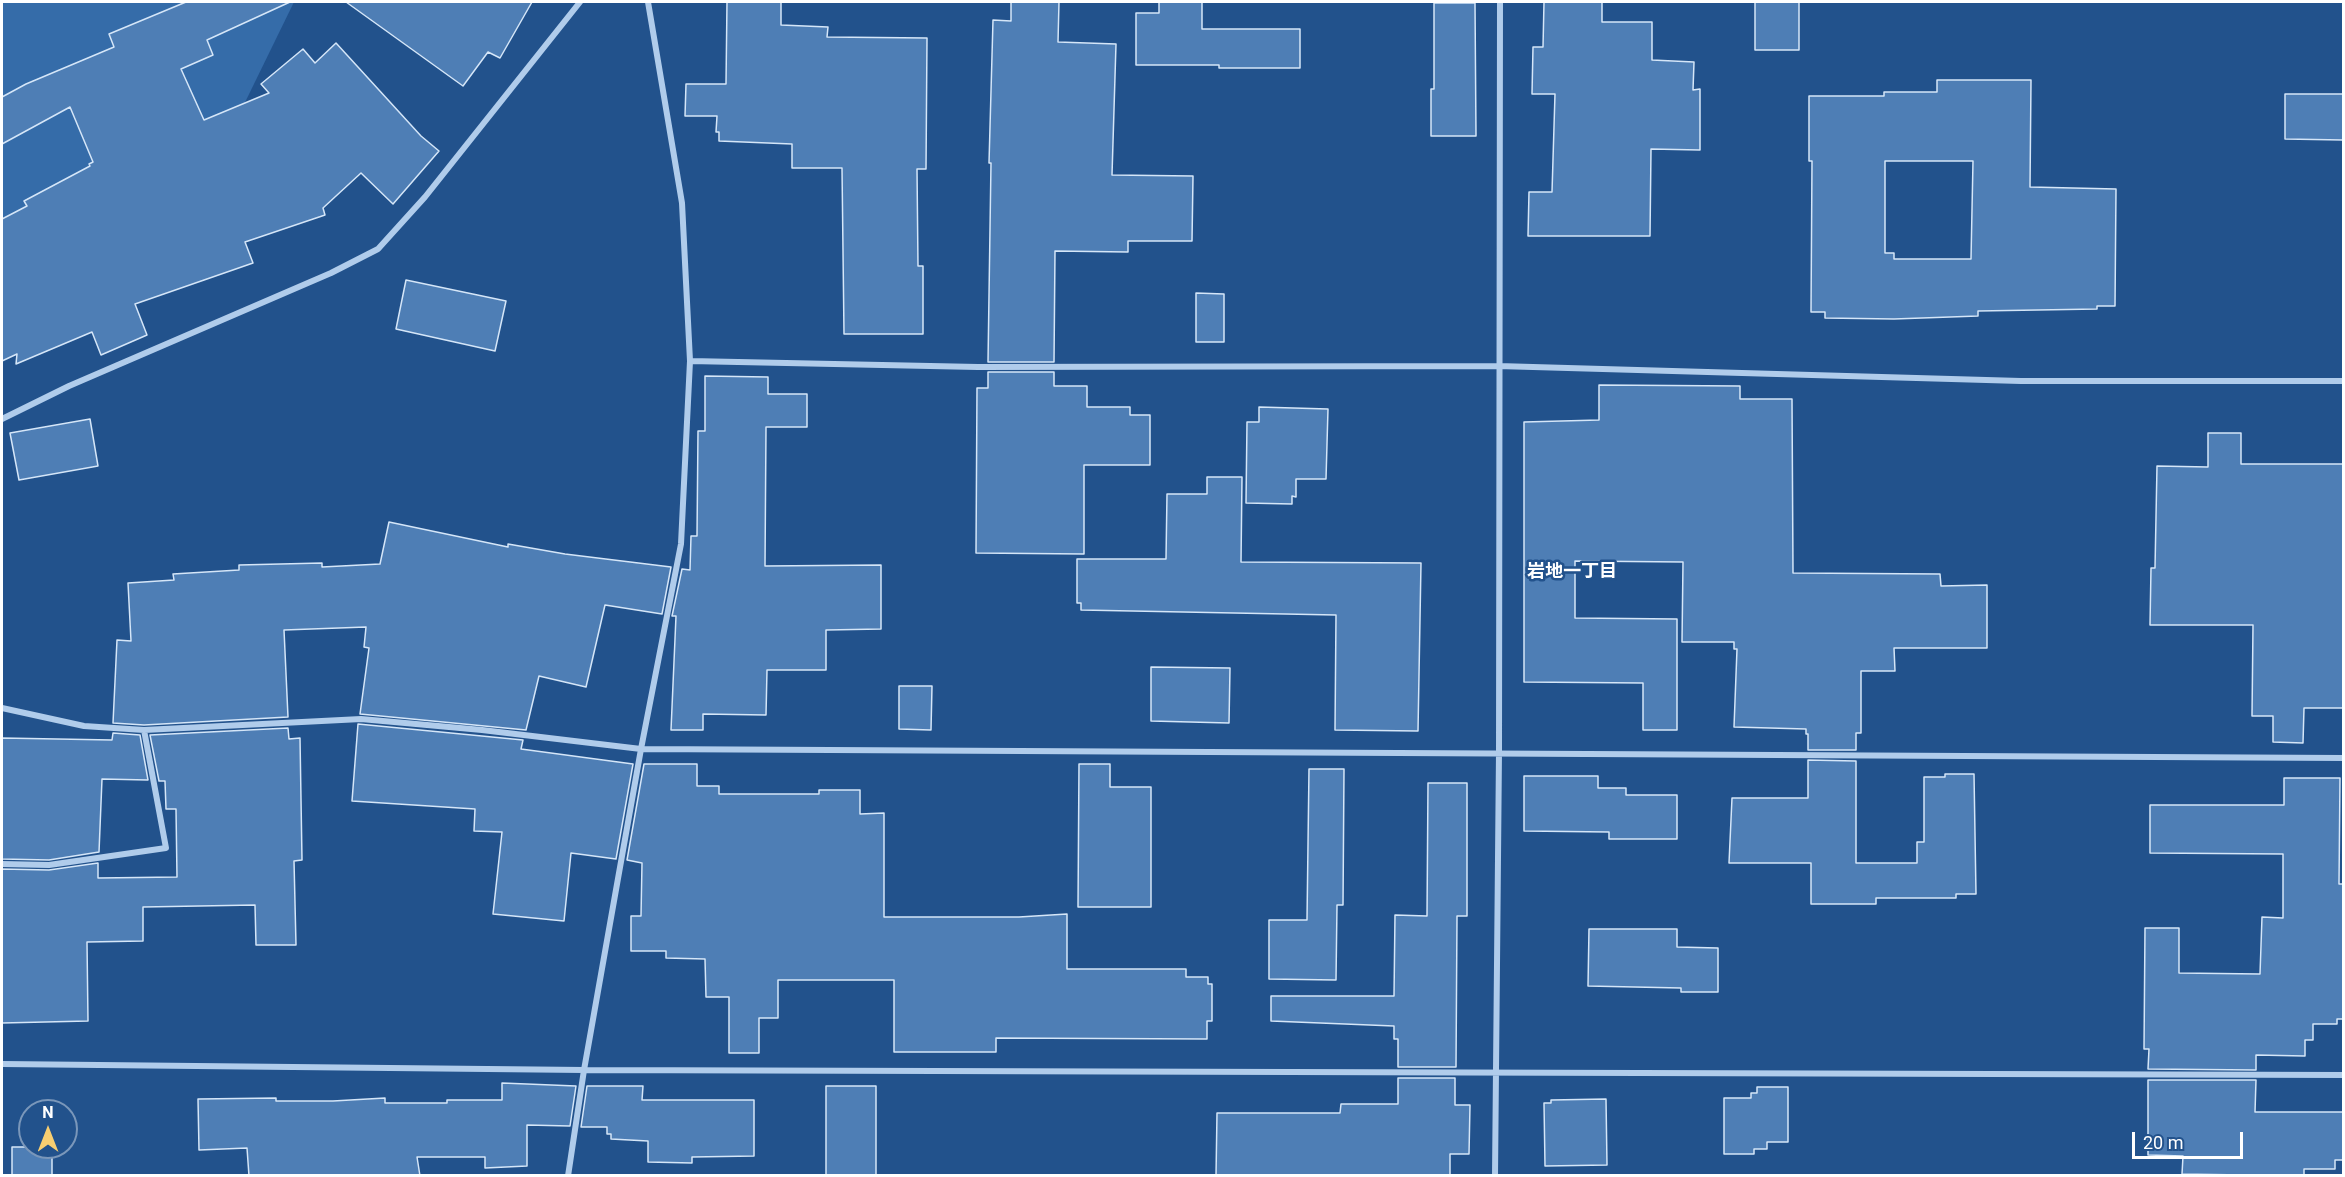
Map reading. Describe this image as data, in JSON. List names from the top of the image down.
{
  "districts": ["岩地一丁目"],
  "scale_bar": "20 m",
  "north": "top"
}
